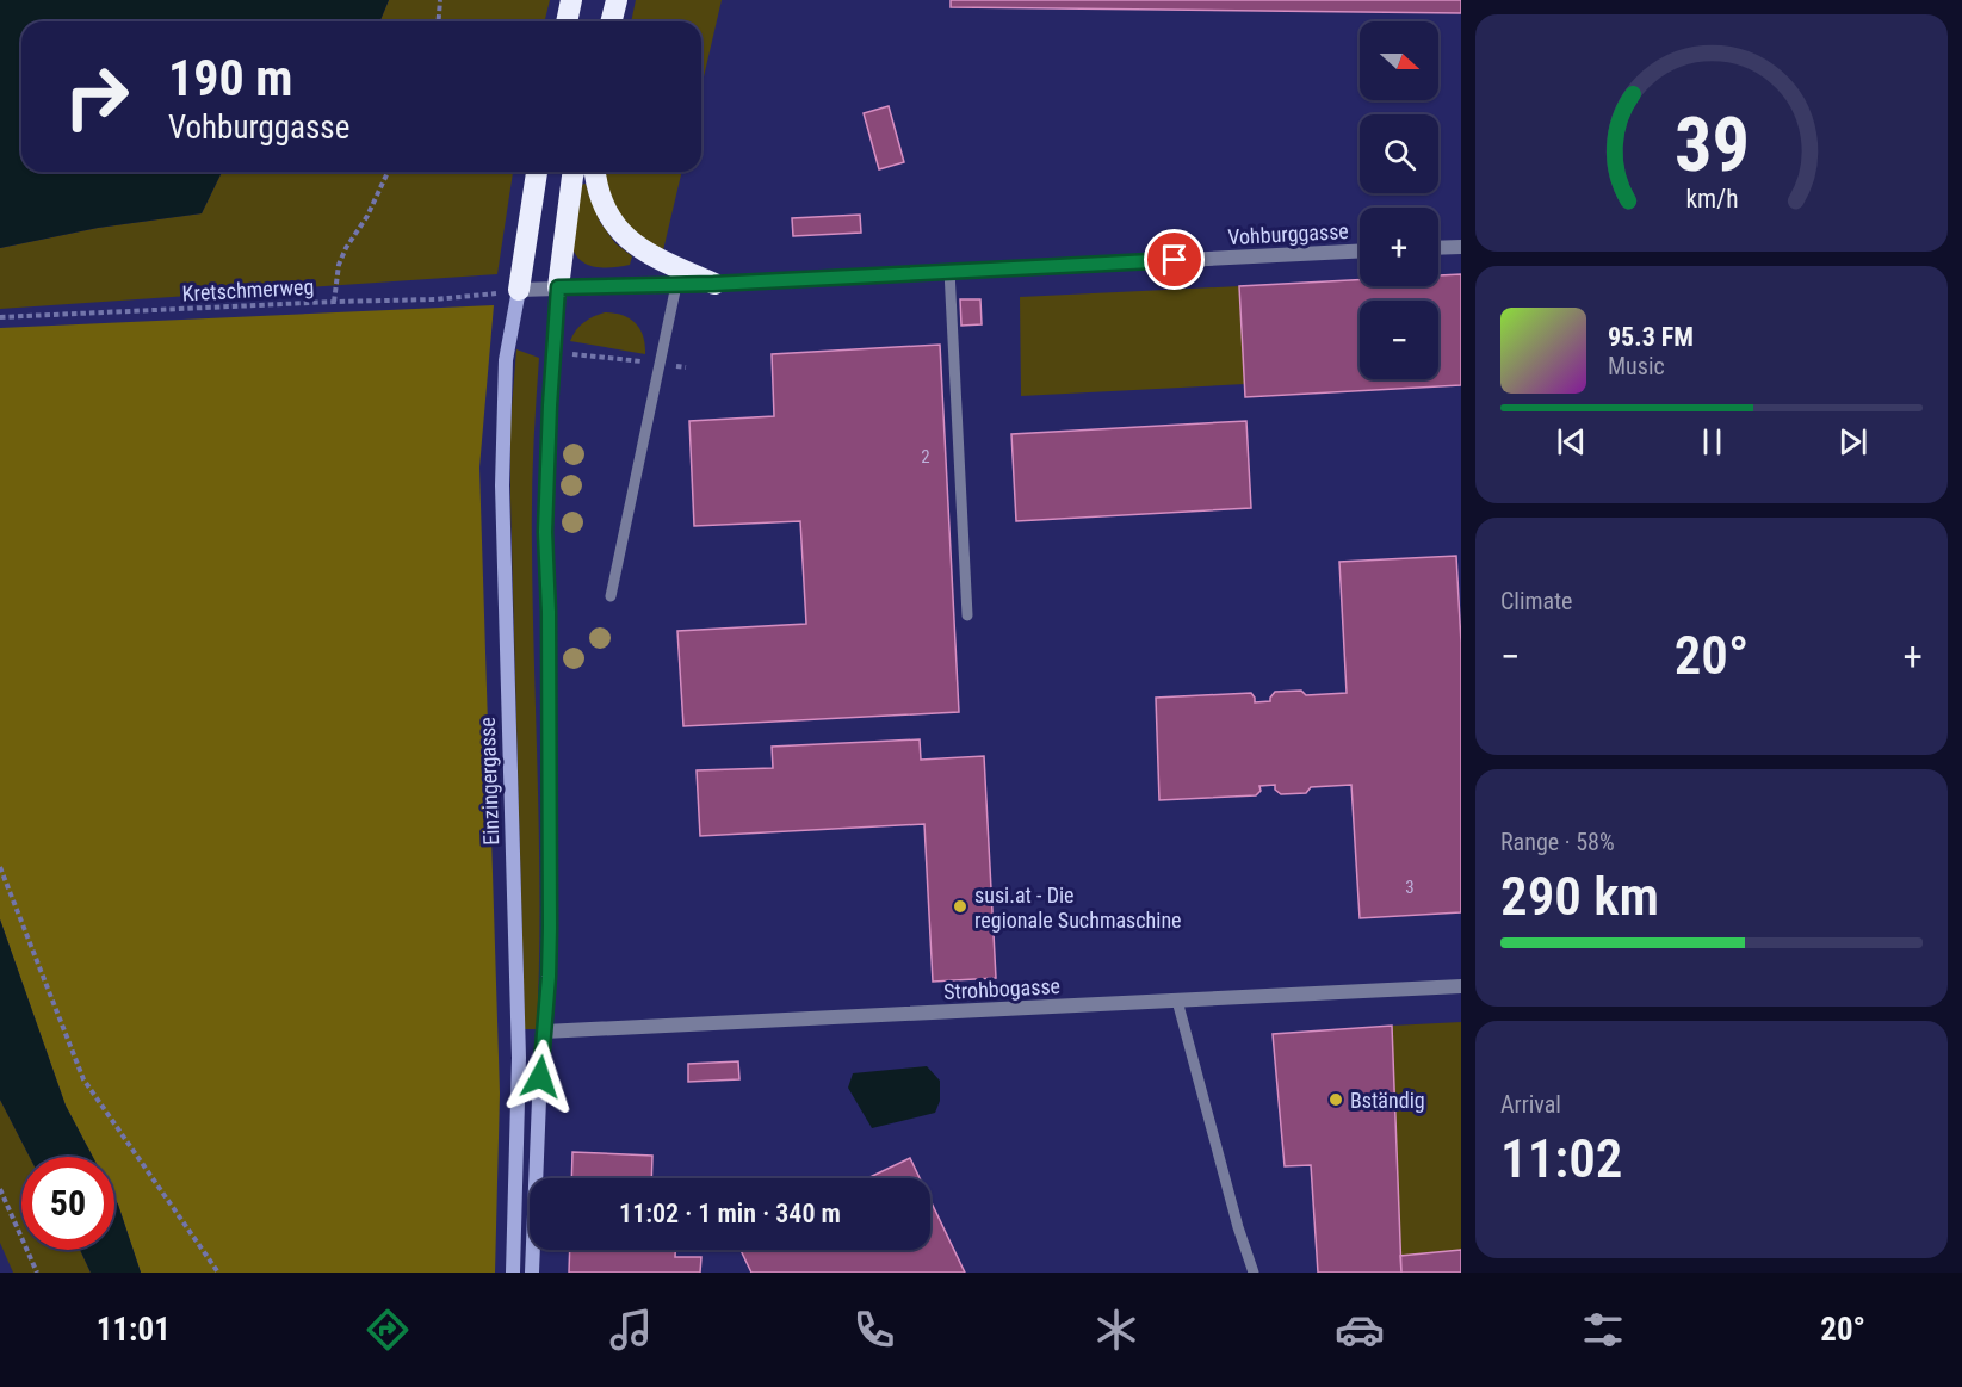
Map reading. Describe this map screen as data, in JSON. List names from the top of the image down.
{
  "streets": {
    "main road": ["Einzingergasse"],
    "street": ["Vohburggasse", "Strohbogasse"],
    "path": ["Kretschmerweg"]
  },
  "crossings": [
    ["Vohburggasse", "Einzingergasse"]
  ],
  "places": ["susi.at - Die regionale Suchmaschine", "Bständig"],
  "house_numbers": ["2", "3"],
  "north": "right",
  "page": {
    "map_buttons": ["+", "−"],
    "turn": ["190 m", "Vohburggasse"],
    "song": ["95.3 FM", "Music"],
    "tile": [
      "Climate",
      ["Range · 58%", "290 km"],
      ["Arrival", "11:02"]
    ],
    "heat": ["−", "20°", "+"],
    "limit": "50",
    "trip": "11:02 · 1 min · 340 m",
    "tabs": ["11:01", "20°"],
    "gauge": ["39", "km/h"]
  }
}
